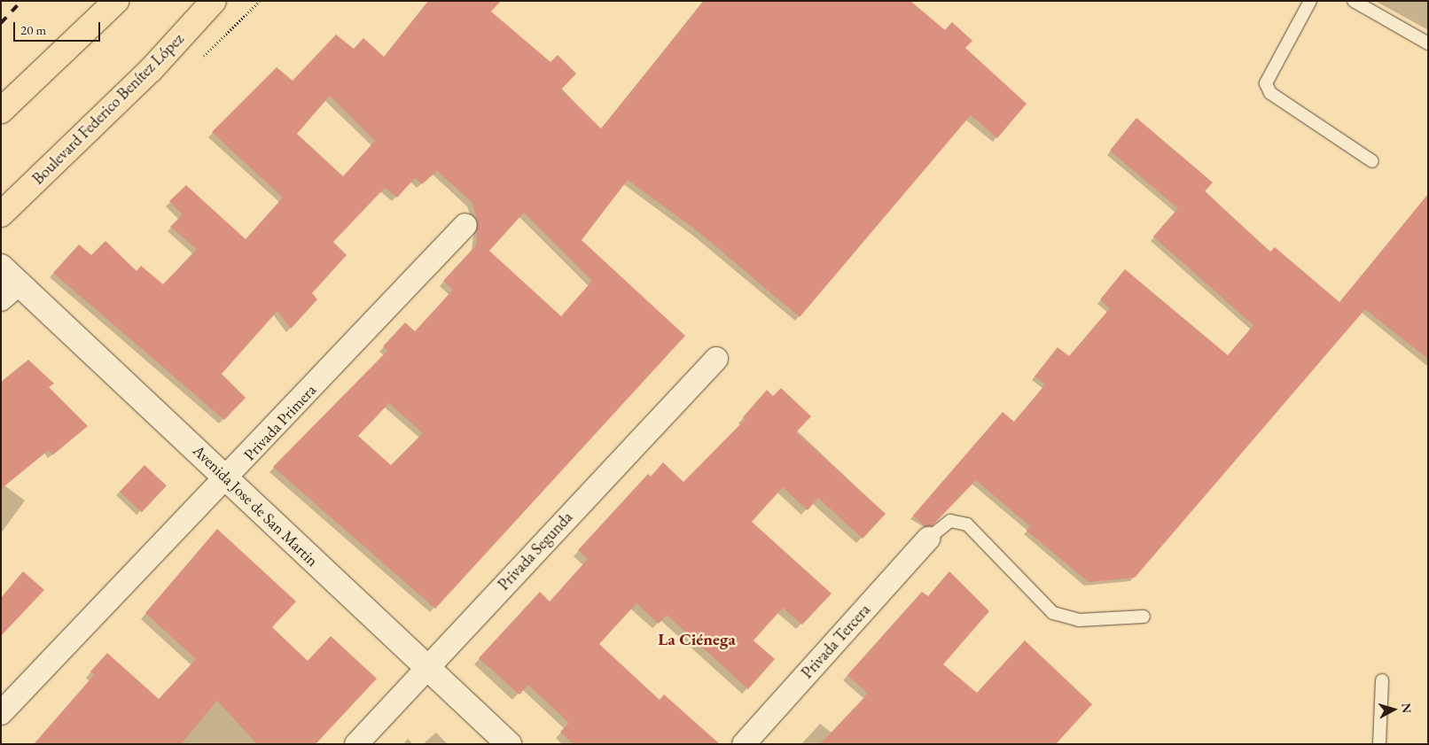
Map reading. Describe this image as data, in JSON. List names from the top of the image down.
{
  "streets": {
    "main road": ["Boulevard Federico Benítez López", "Avenida Jose de San Martin"],
    "street": ["Privada Primera", "Privada Segunda", "Privada Tercera"]
  },
  "crossings": [
    ["Privada Primera", "Avenida Jose de San Martin"],
    ["Avenida Jose de San Martin", "Privada Segunda"]
  ],
  "districts": ["La Ciénega"],
  "scale_bar": "20 m",
  "north": "right"
}
